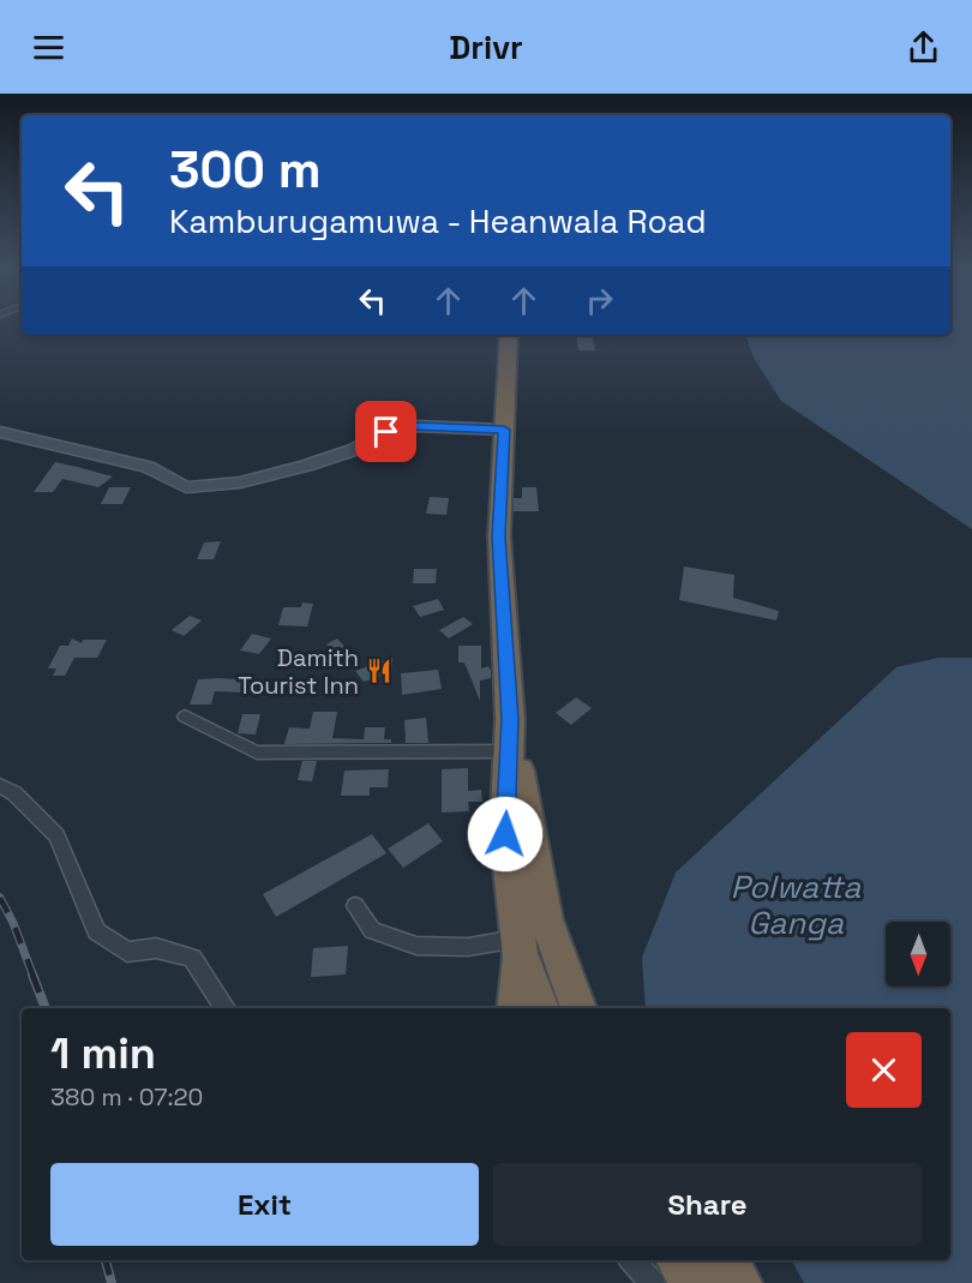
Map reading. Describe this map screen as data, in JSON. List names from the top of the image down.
{
  "water": ["Polwatta Ganga"],
  "places": {
    "restaurant": ["Damith Tourist Inn"]
  },
  "north": "bottom",
  "page": {
    "header": "Drivr",
    "turn": ["300 m", "Kamburugamuwa - Heanwala Road"],
    "heading": ["1 min", "380 m · 07:20"],
    "buttons": ["Exit", "Share"]
  }
}
